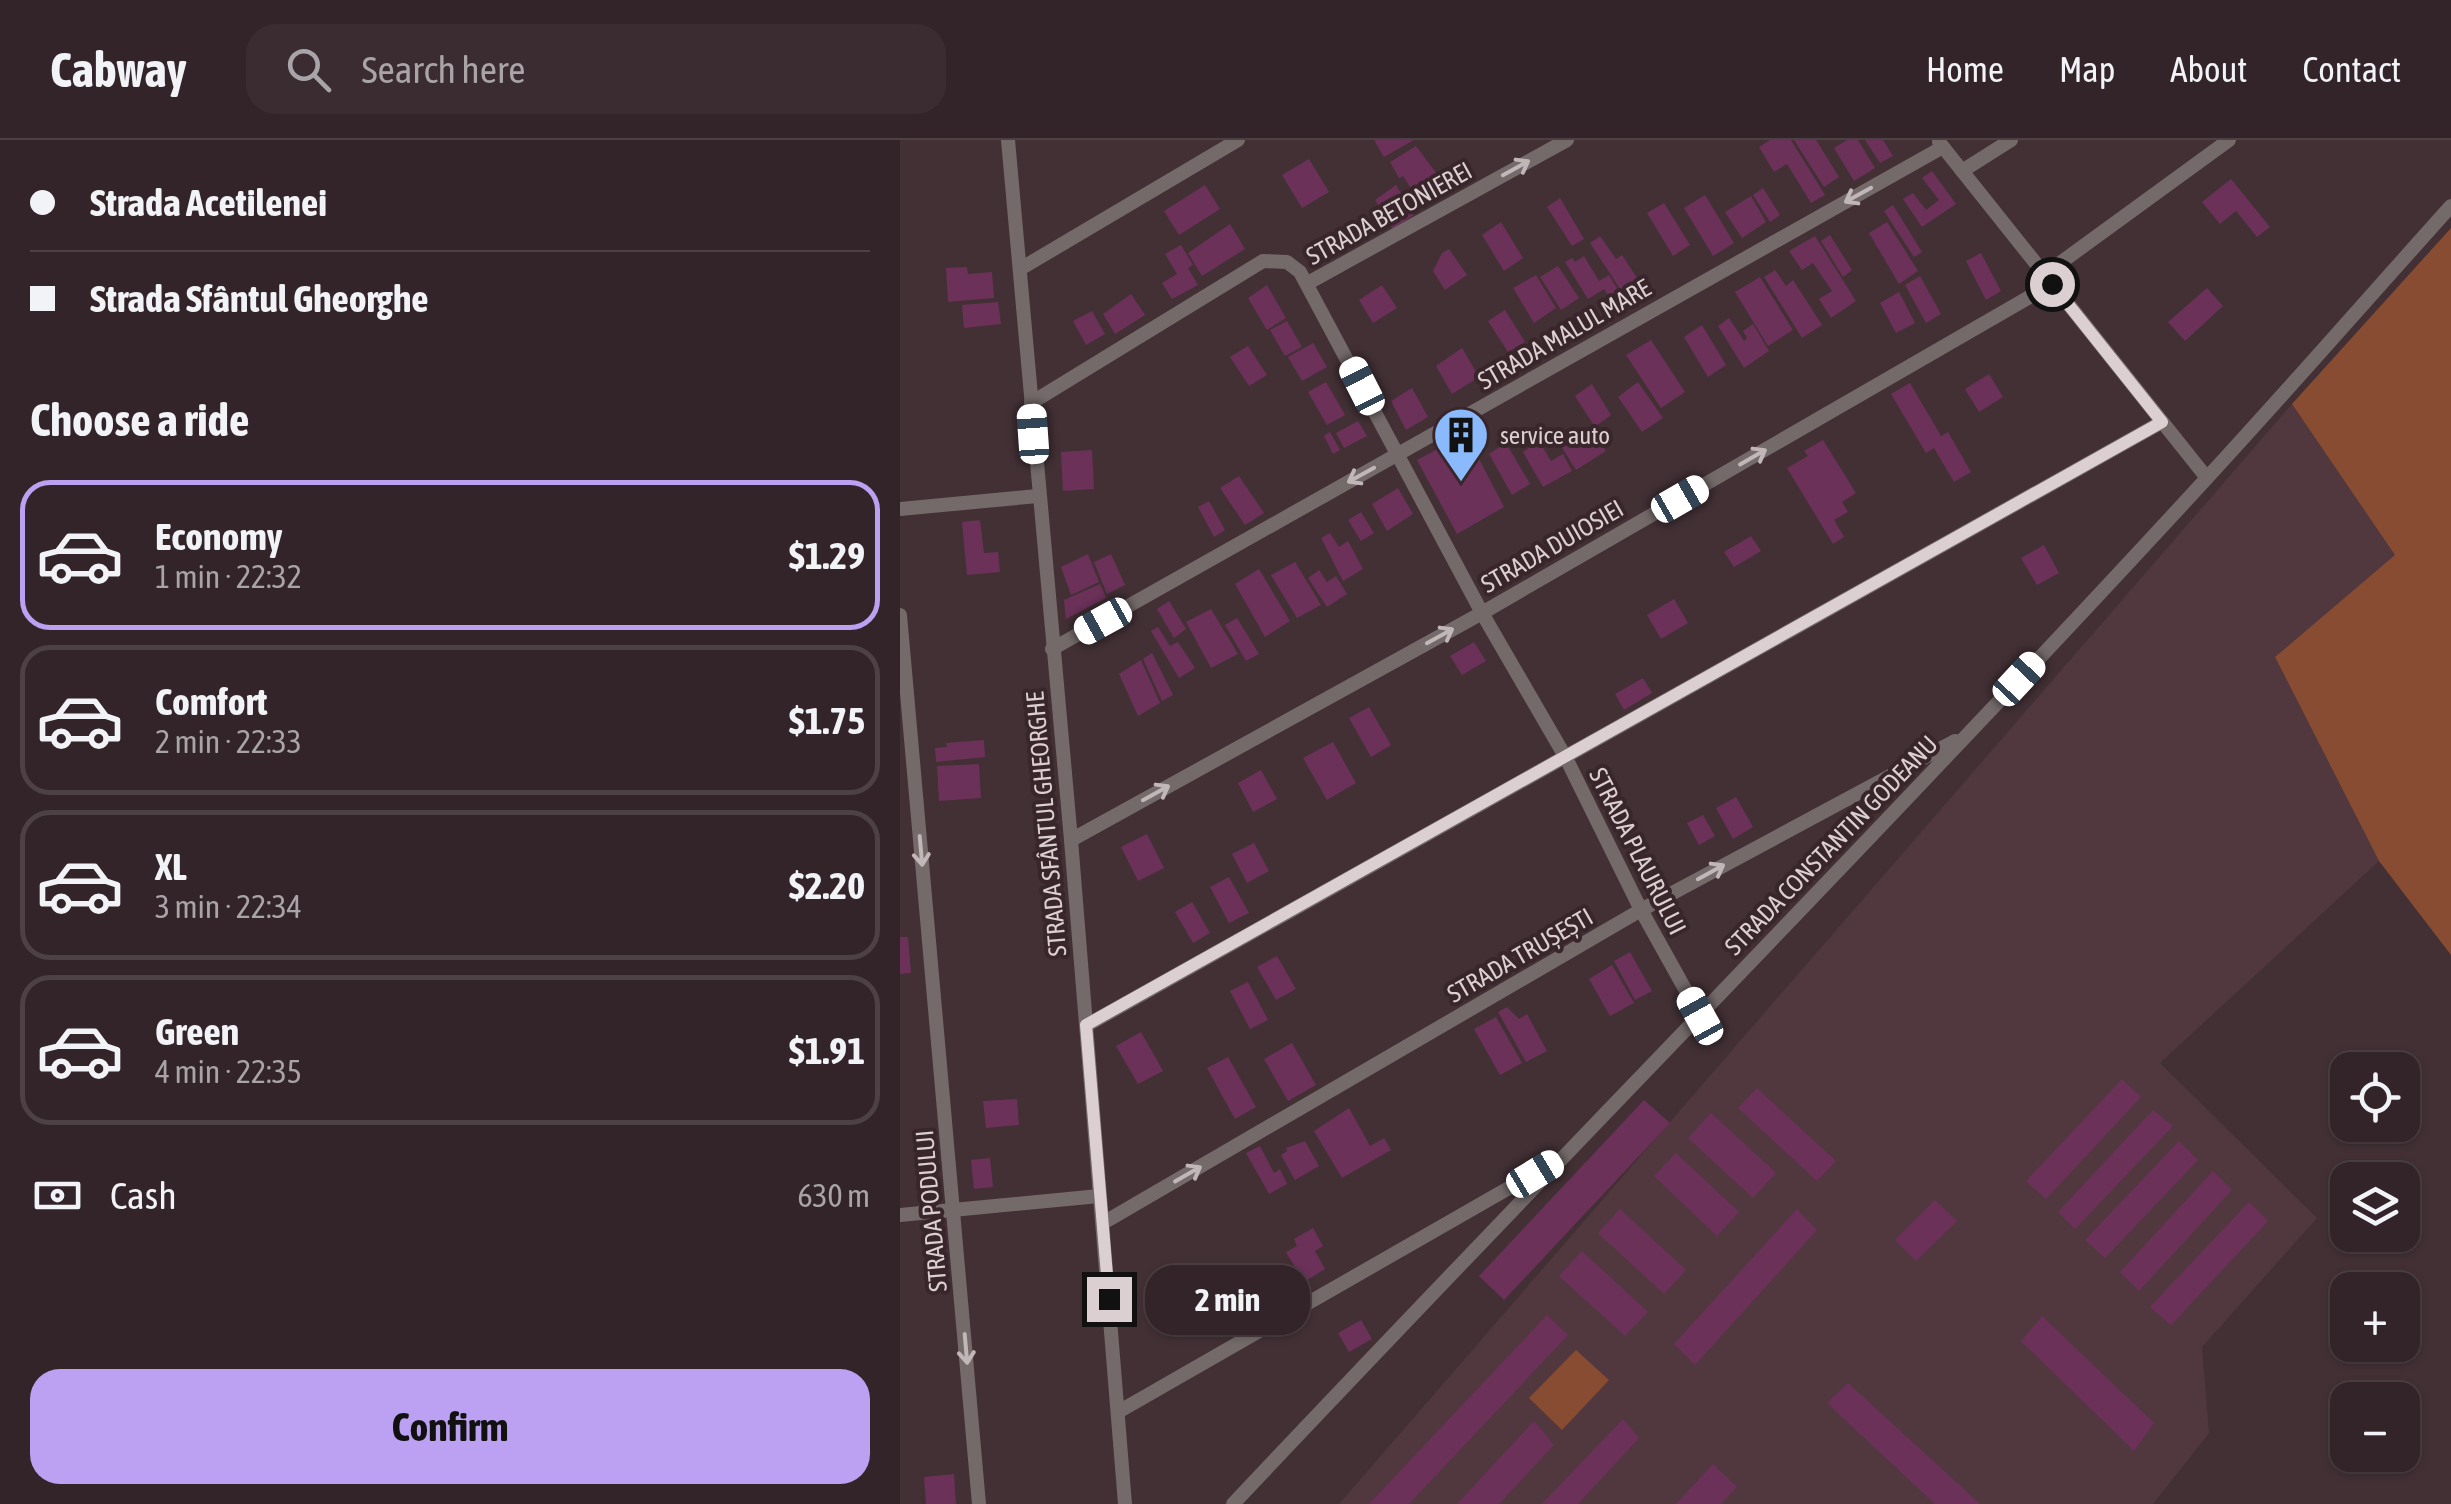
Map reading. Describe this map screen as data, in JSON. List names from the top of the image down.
{
  "streets": {
    "street": [
      "STRADA BETONIEREI",
      "STRADA MALUL MARE",
      "STRADA DUIOSIEI",
      "STRADA SFÂNTUL GHEORGHE",
      "STRADA CONSTANTIN GODEANU",
      "STRADA PLAURULUI",
      "STRADA TRUȘEȘTI",
      "STRADA PODULUI"
    ]
  },
  "crossings": [
    ["STRADA BETONIEREI", "STRADA SFÂNTUL GHEORGHE"],
    ["STRADA BETONIEREI", "STRADA PLAURULUI"],
    ["STRADA MALUL MARE", "STRADA SFÂNTUL GHEORGHE"],
    ["STRADA MALUL MARE", "STRADA PLAURULUI"],
    ["STRADA DUIOSIEI", "STRADA SFÂNTUL GHEORGHE"],
    ["STRADA DUIOSIEI", "STRADA PLAURULUI"],
    ["STRADA SFÂNTUL GHEORGHE", "STRADA TRUȘEȘTI"],
    ["STRADA CONSTANTIN GODEANU", "STRADA PLAURULUI"],
    ["STRADA CONSTANTIN GODEANU", "STRADA TRUȘEȘTI"],
    ["STRADA PLAURULUI", "STRADA TRUȘEȘTI"]
  ],
  "one_way": [
    "STRADA BETONIEREI",
    "STRADA MALUL MARE",
    "STRADA DUIOSIEI",
    "STRADA TRUȘEȘTI",
    "STRADA PODULUI"
  ],
  "places": {
    "building": ["service auto"]
  },
  "page": {
    "header": "Cabway",
    "search": "Search here",
    "nav": [
      "Home",
      "Map",
      "About",
      "Contact"
    ],
    "banner": ["Strada Acetilenei", "Strada Sfântul Gheorghe"],
    "heading": "Choose a ride",
    "list": [
      {
        "name": "Economy",
        "note": "1 min · 22:32",
        "value": "$1.29"
      },
      {
        "name": "Comfort",
        "note": "2 min · 22:33",
        "value": "$1.75"
      },
      {
        "name": "XL",
        "note": "3 min · 22:34",
        "value": "$2.20"
      },
      {
        "name": "Green",
        "note": "4 min · 22:35",
        "value": "$1.91"
      }
    ],
    "map_buttons": ["+", "−"],
    "pay": ["Cash", "630 m"],
    "bubble": "2 min",
    "buttons": "Confirm"
  }
}
